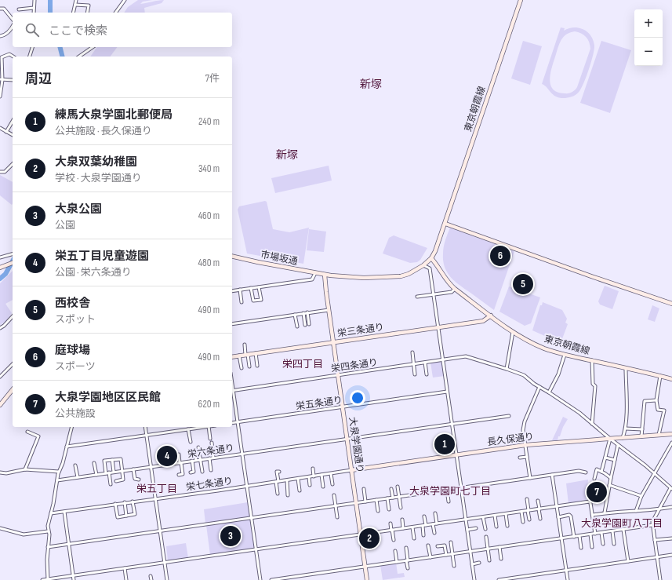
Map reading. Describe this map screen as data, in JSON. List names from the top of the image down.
{
  "streets": {
    "street": [
      "東京朝霞線",
      "市場坂通",
      "栄三条通り",
      "栄四条通り",
      "栄五条通り",
      "長久保通り",
      "大泉学園通り",
      "栄六条通り",
      "栄七条通り"
    ]
  },
  "crossings": [
    ["東京朝霞線", "市場坂通"],
    ["東京朝霞線", "栄三条通り"],
    ["東京朝霞線", "大泉学園通り"],
    ["市場坂通", "大泉学園通り"],
    ["栄三条通り", "大泉学園通り"],
    ["栄四条通り", "長久保通り"],
    ["栄四条通り", "大泉学園通り"],
    ["栄五条通り", "大泉学園通り"],
    ["長久保通り", "大泉学園通り"],
    ["長久保通り", "栄七条通り"],
    ["大泉学園通り", "栄六条通り"],
    ["大泉学園通り", "栄七条通り"]
  ],
  "districts": [
    "新塚",
    "新塚",
    "栄四丁目",
    "栄五丁目",
    "大泉学園町七丁目",
    "大泉学園町八丁目"
  ],
  "page": {
    "map_buttons": ["+", "−"],
    "search": "ここで検索",
    "heading": ["周辺", "7件"],
    "list": [
      {
        "mark": "1",
        "name": "練馬大泉学園北郵便局",
        "note": "公共施設 · 長久保通り",
        "value": "240 m"
      },
      {
        "mark": "2",
        "name": "大泉双葉幼稚園",
        "note": "学校 · 大泉学園通り",
        "value": "340 m"
      },
      {
        "mark": "3",
        "name": "大泉公園",
        "note": "公園",
        "value": "460 m"
      },
      {
        "mark": "4",
        "name": "栄五丁目児童遊園",
        "note": "公園 · 栄六条通り",
        "value": "480 m"
      },
      {
        "mark": "5",
        "name": "西校舎",
        "note": "スポット",
        "value": "490 m"
      },
      {
        "mark": "6",
        "name": "庭球場",
        "note": "スポーツ",
        "value": "490 m"
      },
      {
        "mark": "7",
        "name": "大泉学園地区区民館",
        "note": "公共施設",
        "value": "620 m"
      }
    ],
    "pins": [
      "6",
      "5",
      "1",
      "4",
      "7",
      "3",
      "2"
    ]
  }
}
